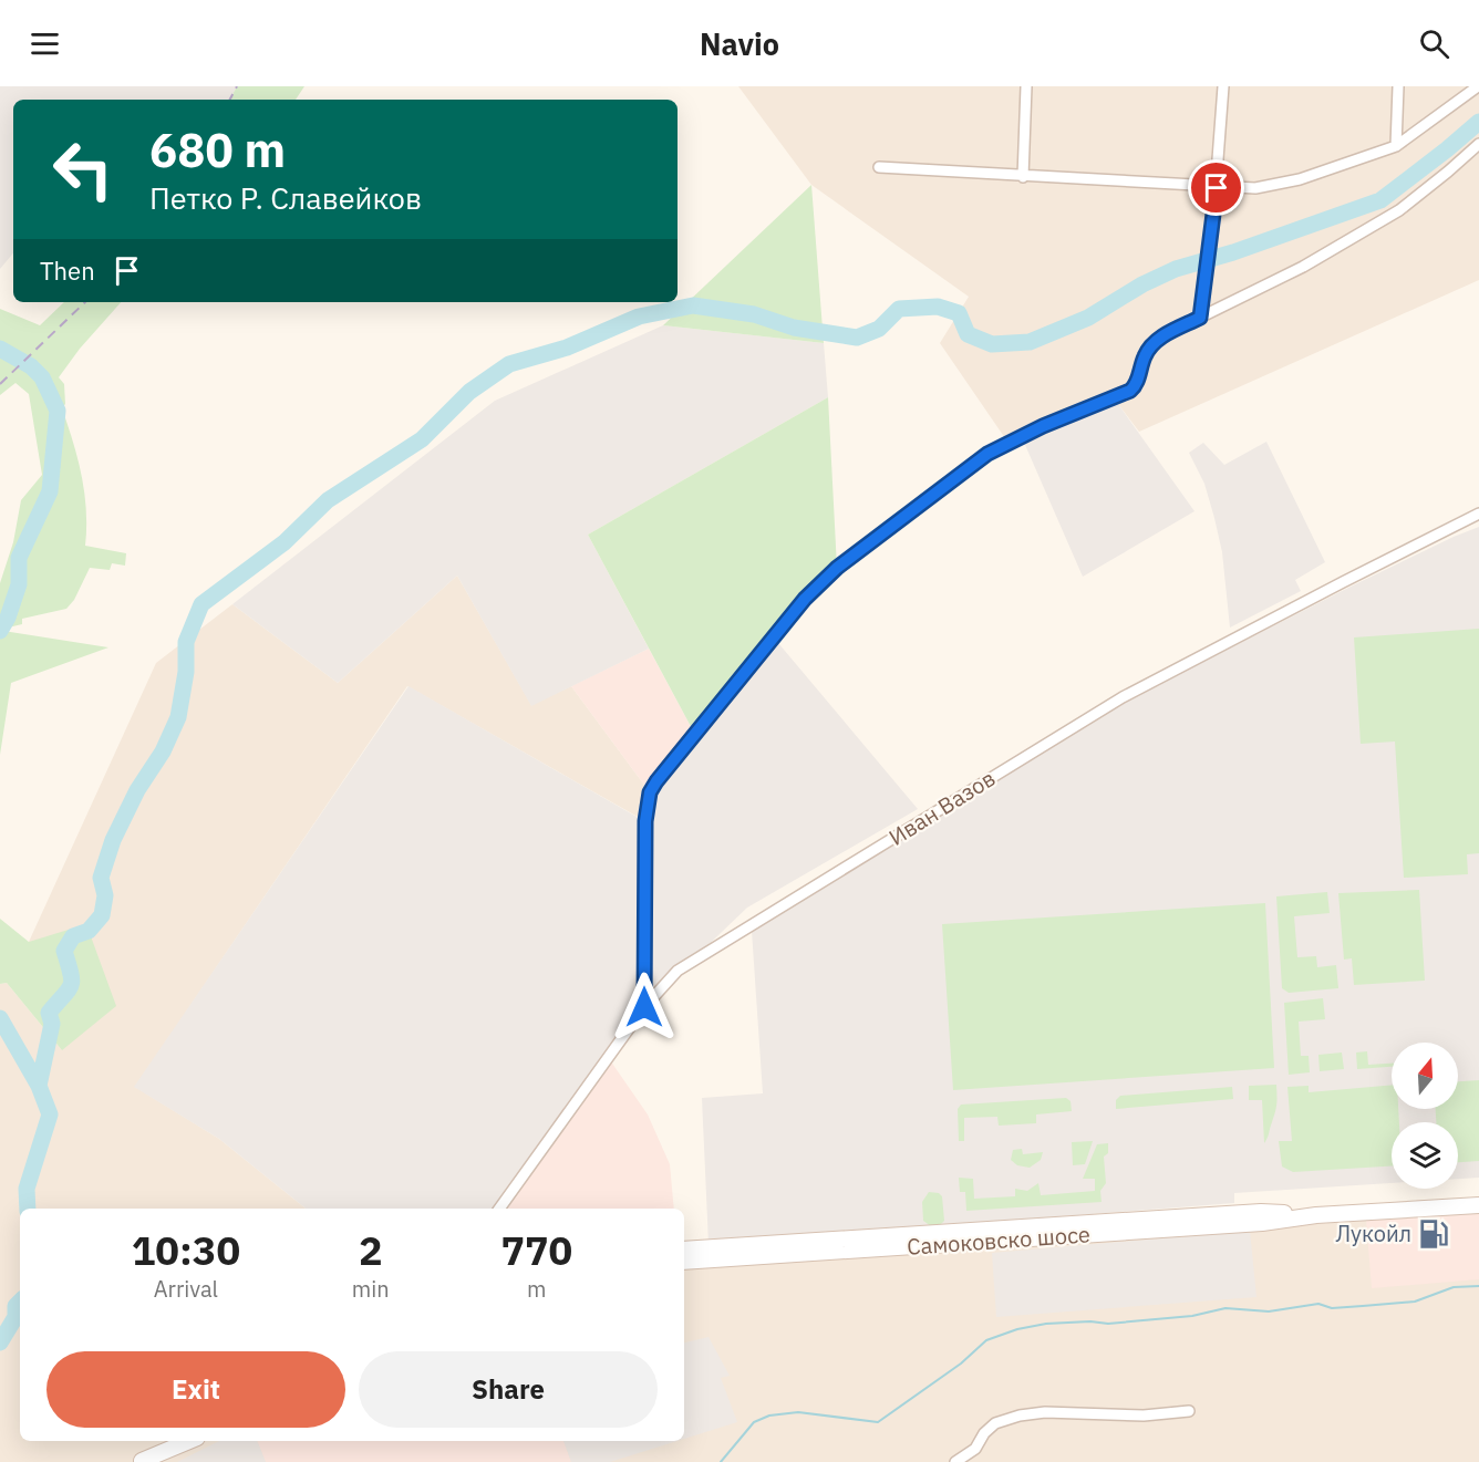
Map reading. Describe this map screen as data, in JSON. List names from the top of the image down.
{
  "streets": {
    "main road": ["Самоковско шосе"],
    "street": ["Иван Вазов"]
  },
  "places": {
    "fuel station": ["Лукойл"]
  },
  "north": "top",
  "page": {
    "header": "Navio",
    "turn": ["680 m", "Петко Р. Славейков"],
    "then": "Then",
    "eta": [
      "10:30",
      "Arrival",
      "2",
      "min",
      "770",
      "m"
    ],
    "buttons": ["Exit", "Share"]
  }
}
